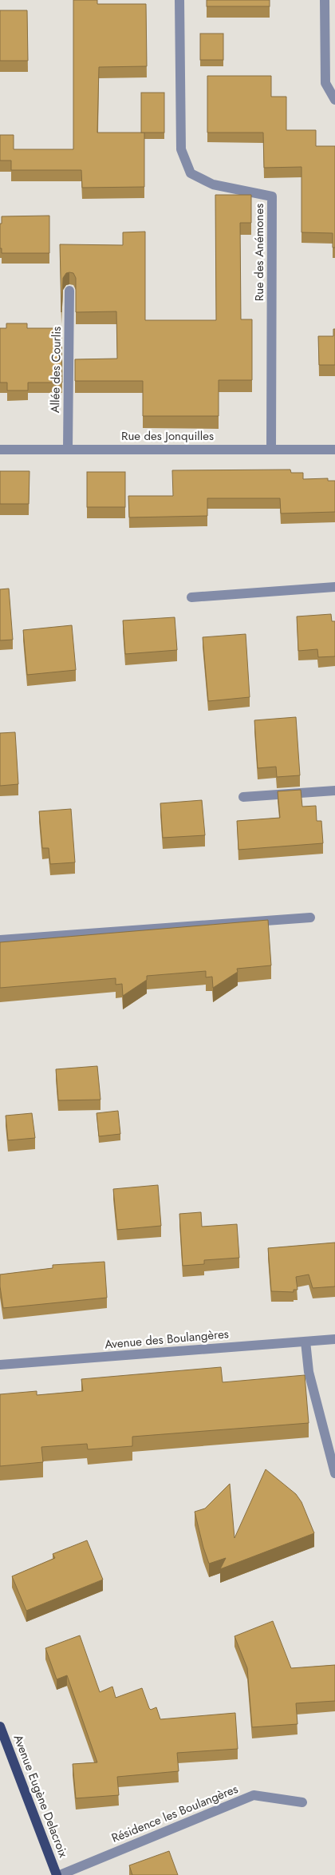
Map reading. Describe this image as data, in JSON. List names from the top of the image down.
{
  "streets": {
    "main road": ["Avenue Eugène Delacroix"],
    "street": [
      "Rue des Anémones",
      "Allée des Courlis",
      "Rue des Jonquilles",
      "Avenue des Boulangères",
      "Résidence les Boulangères"
    ]
  },
  "crossings": [
    ["Rue des Anémones", "Rue des Jonquilles"],
    ["Allée des Courlis", "Rue des Jonquilles"]
  ]
}
